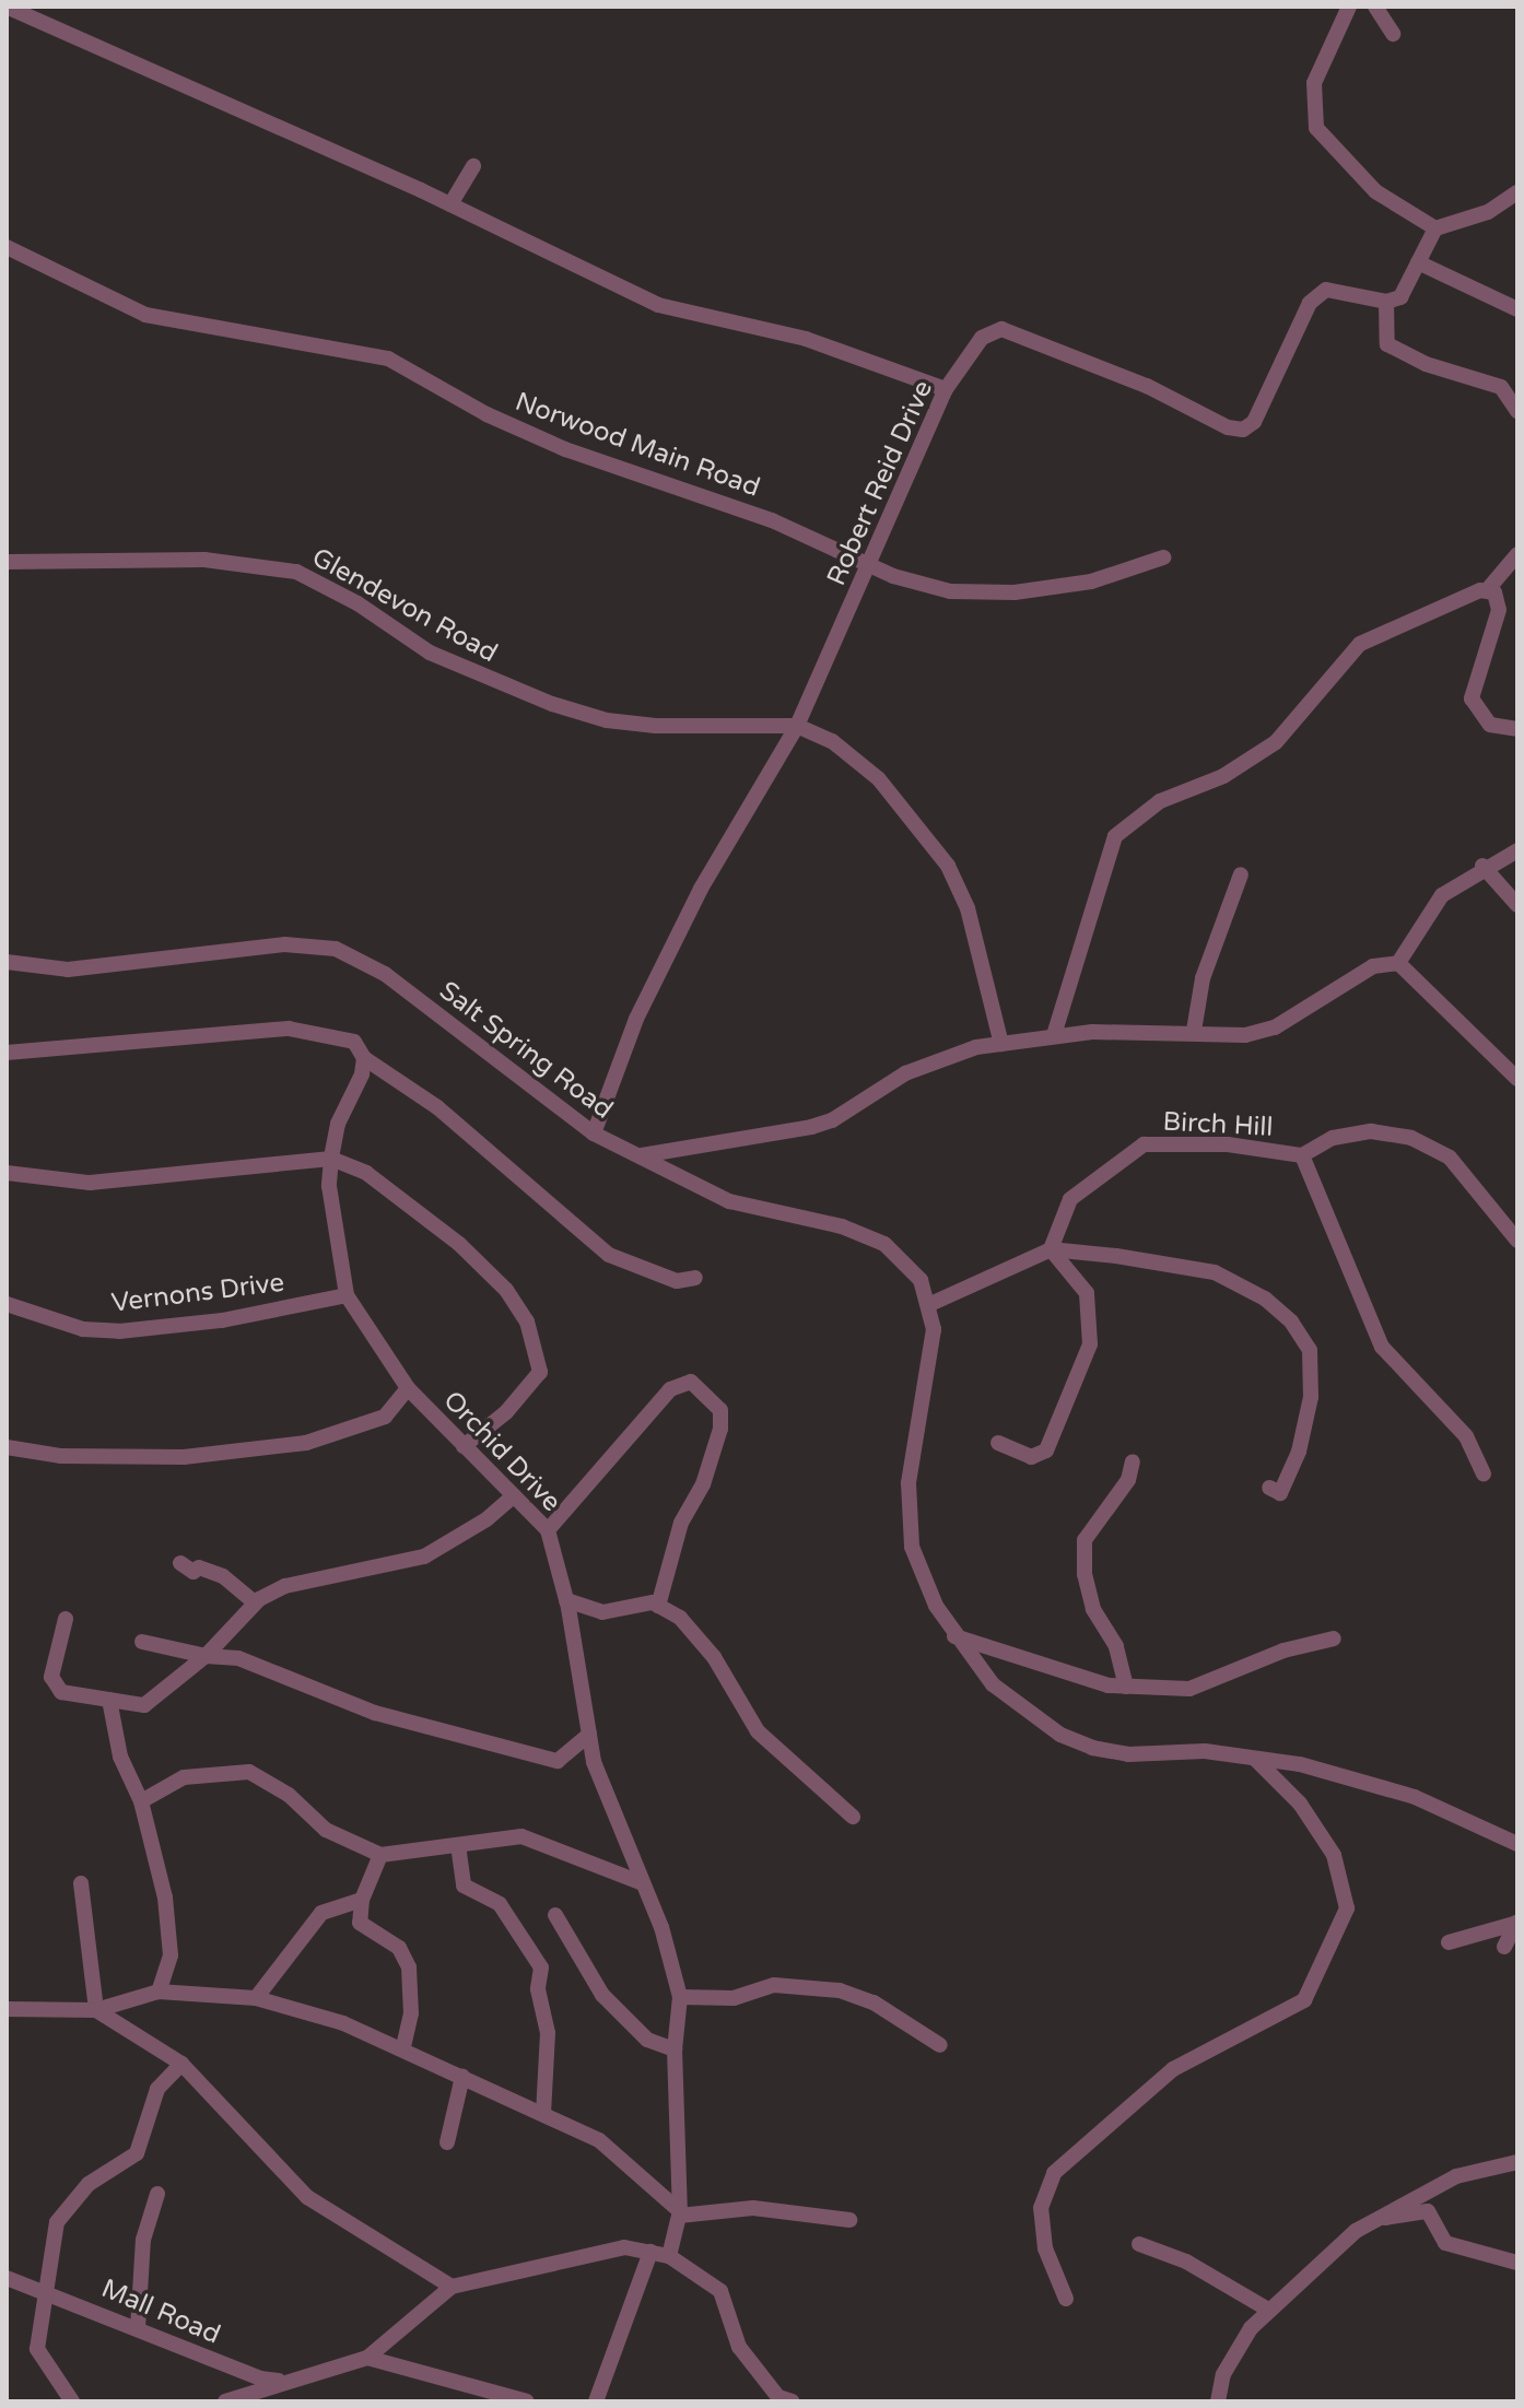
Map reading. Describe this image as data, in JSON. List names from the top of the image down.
{
  "streets": {
    "street": [
      "Norwood Main Road",
      "Robert Reid Drive",
      "Glendevon Road",
      "Salt Spring Road",
      "Birch Hill",
      "Vernons Drive",
      "Orchid Drive",
      "Mall Road"
    ]
  },
  "crossings": [
    ["Norwood Main Road", "Robert Reid Drive"],
    ["Robert Reid Drive", "Glendevon Road"],
    ["Robert Reid Drive", "Salt Spring Road"],
    ["Vernons Drive", "Orchid Drive"]
  ]
}
